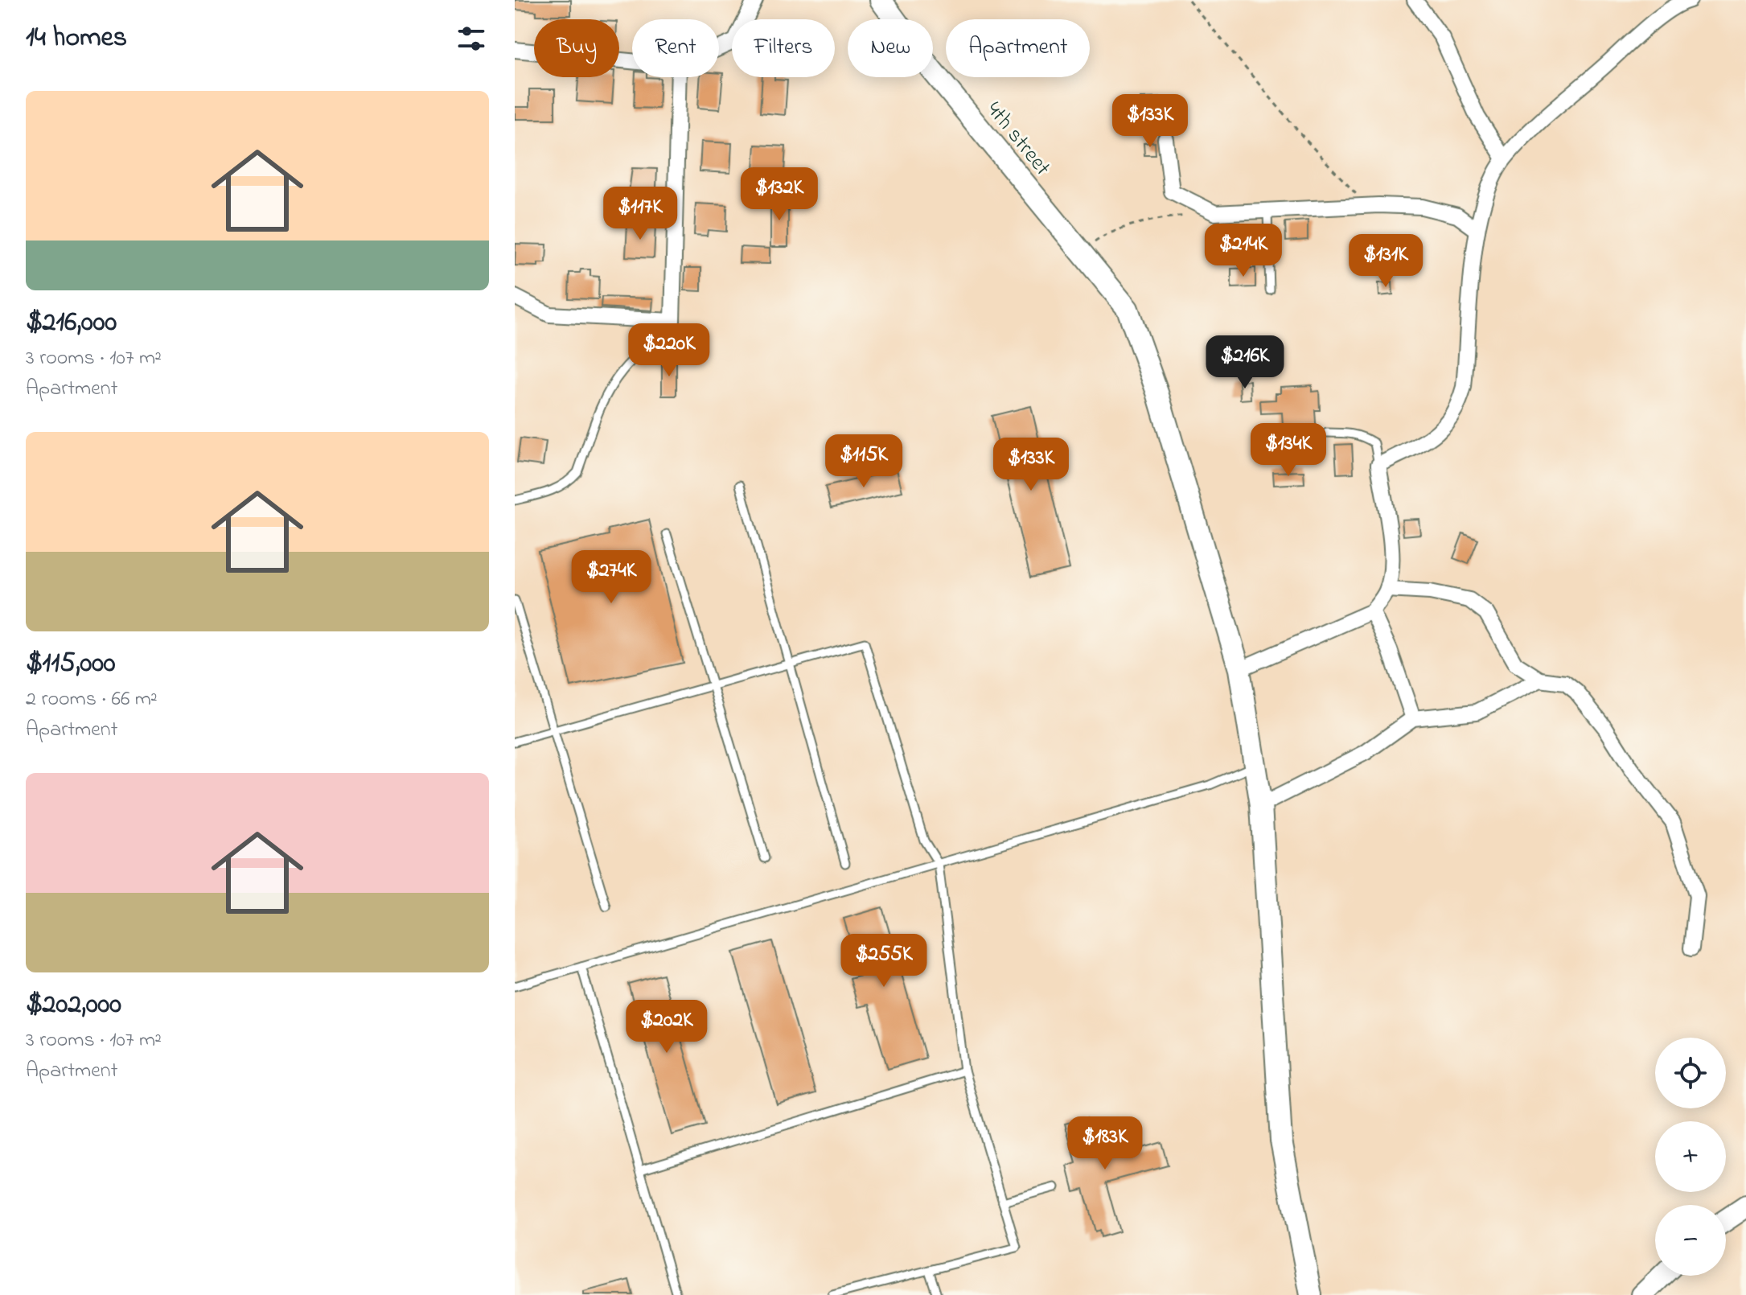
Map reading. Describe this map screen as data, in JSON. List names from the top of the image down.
{
  "streets": {
    "street": ["4th street"]
  },
  "page": {
    "heading": "14 homes",
    "chip": [
      "Buy",
      "Rent",
      "Filters",
      "New",
      "Apartment"
    ],
    "list": [
      {
        "name": "$216,000",
        "note": "3 rooms · 107 m² · Apartment"
      },
      {
        "name": "$115,000",
        "note": "2 rooms · 66 m² · Apartment"
      },
      {
        "name": "$202,000",
        "note": "3 rooms · 107 m² · Apartment"
      }
    ],
    "price": [
      "$133K",
      "$132K",
      "$117K",
      "$214K",
      "$131K",
      "$220K",
      "$216K",
      "$134K",
      "$115K",
      "$133K",
      "$274K",
      "$255K",
      "$202K",
      "$183K"
    ],
    "map_buttons": ["+", "−"]
  }
}
